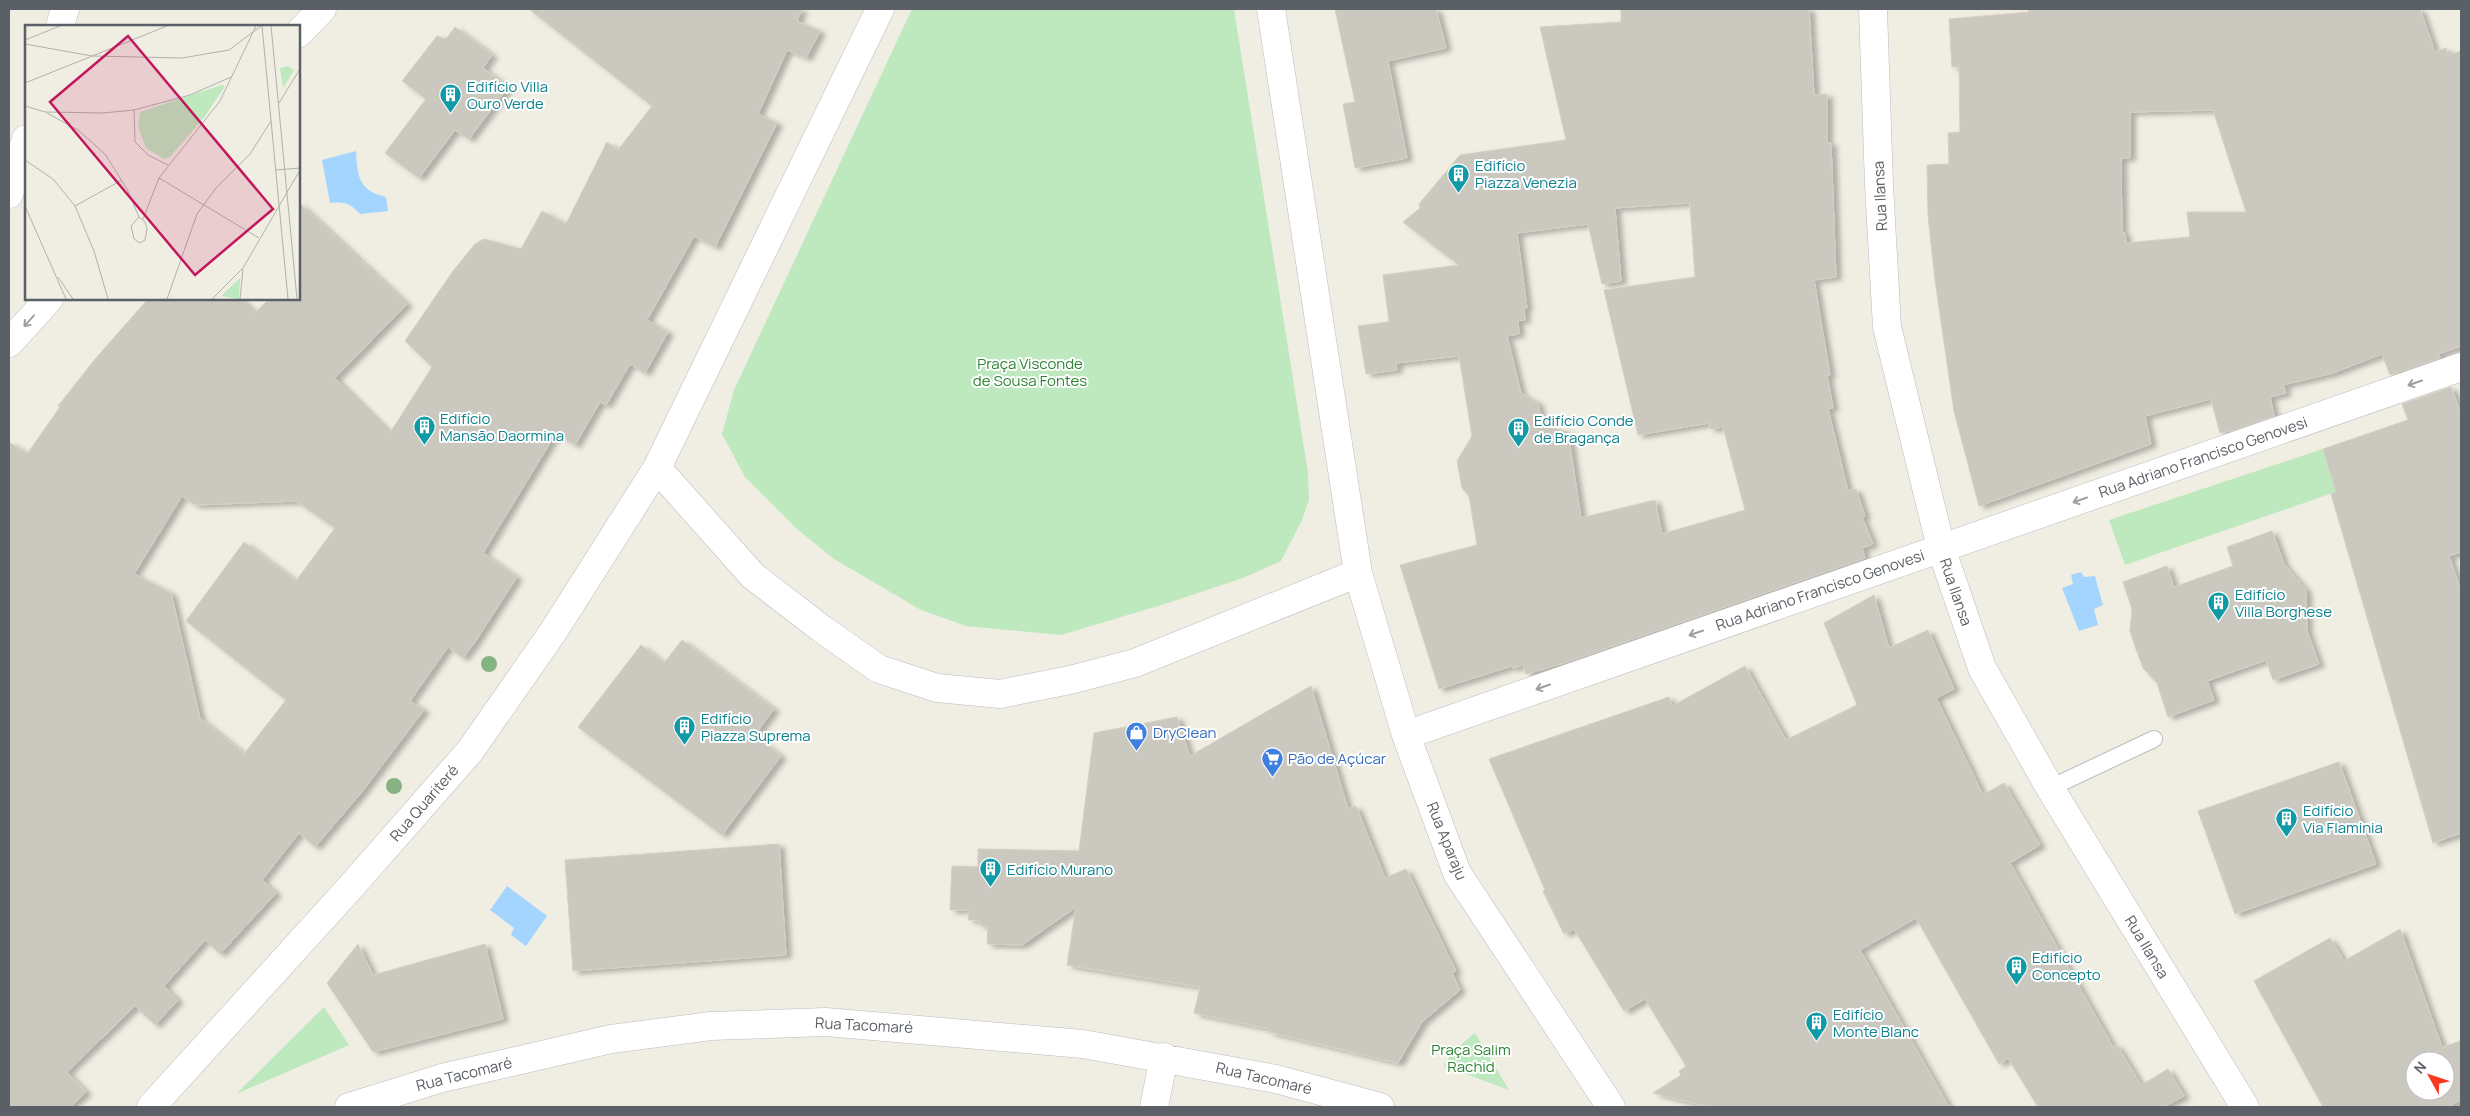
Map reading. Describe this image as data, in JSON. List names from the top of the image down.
{
  "streets": {
    "street": [
      "Rua Ilansa",
      "Rua Adriano Francisco Genovesi",
      "Rua Quariteré",
      "Rua Aparaju",
      "Rua Tacomaré"
    ]
  },
  "crossings": [
    ["Rua Ilansa", "Rua Adriano Francisco Genovesi"],
    ["Rua Adriano Francisco Genovesi", "Rua Aparaju"]
  ],
  "one_way": ["Rua Adriano Francisco Genovesi"],
  "parks": ["Praça Visconde de Sousa Fontes", "Praça Salim Rachid"],
  "places": {
    "building": [
      "Edifício Villa Ouro Verde",
      "Edifício Piazza Venezia",
      "Edifício Mansão Daormina",
      "Edifício Conde de Bragança",
      "Edifício Villa Borghese",
      "Edifício Piazza Suprema",
      "Edifício Via Flaminia",
      "Edifício Murano",
      "Edifício Concepto",
      "Edifício Monte Blanc"
    ],
    "shop": ["DryClean"],
    "supermarket": ["Pão de Açúcar"]
  },
  "north": "top left"
}
